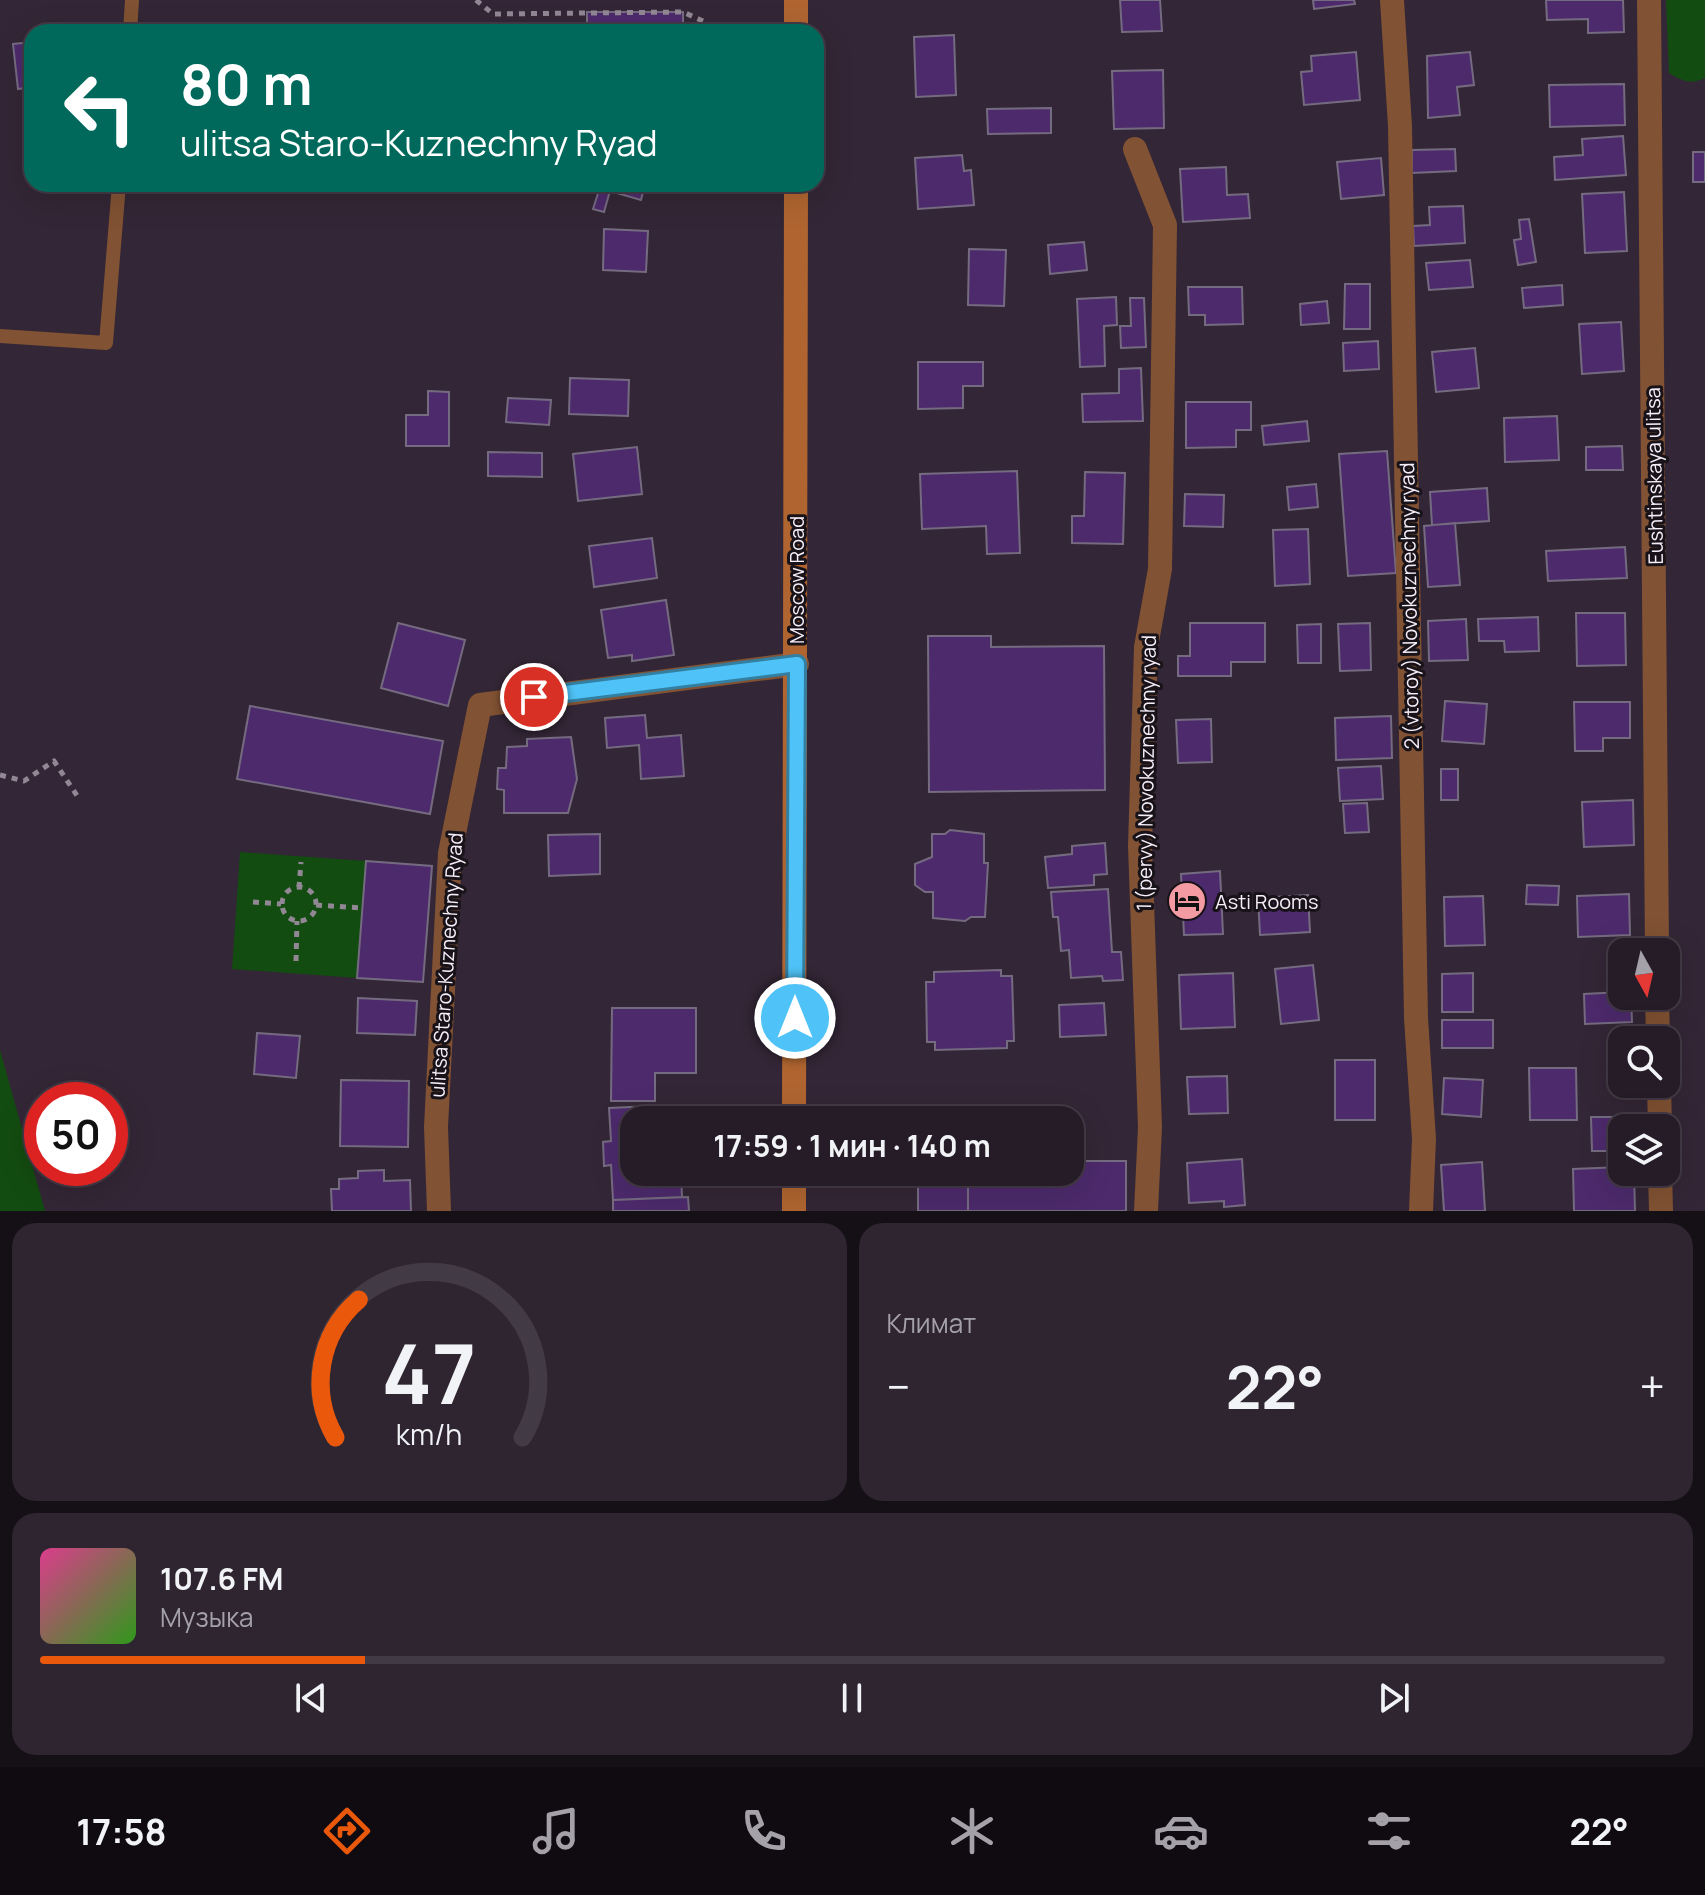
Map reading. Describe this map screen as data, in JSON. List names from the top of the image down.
{
  "streets": {
    "main road": ["Moscow Road"],
    "street": [
      "Eushtinskaya ulitsa",
      "2 (vtoroy) Novokuznechny ryad",
      "1 (pervy) Novokuznechny ryad",
      "ulitsa Staro-Kuznechny Ryad"
    ]
  },
  "crossings": [
    ["Moscow Road", "ulitsa Staro-Kuznechny Ryad"]
  ],
  "places": {
    "hotel": ["Asti Rooms"]
  },
  "north": "bottom",
  "page": {
    "turn": ["80 m", "ulitsa Staro-Kuznechny Ryad"],
    "limit": "50",
    "trip": "17:59 · 1 мин · 140 m",
    "tile": "Климат",
    "heat": ["−", "22°", "+"],
    "song": ["107.6 FM", "Музыка"],
    "tabs": ["17:58", "22°"],
    "gauge": ["47", "km/h"]
  }
}
